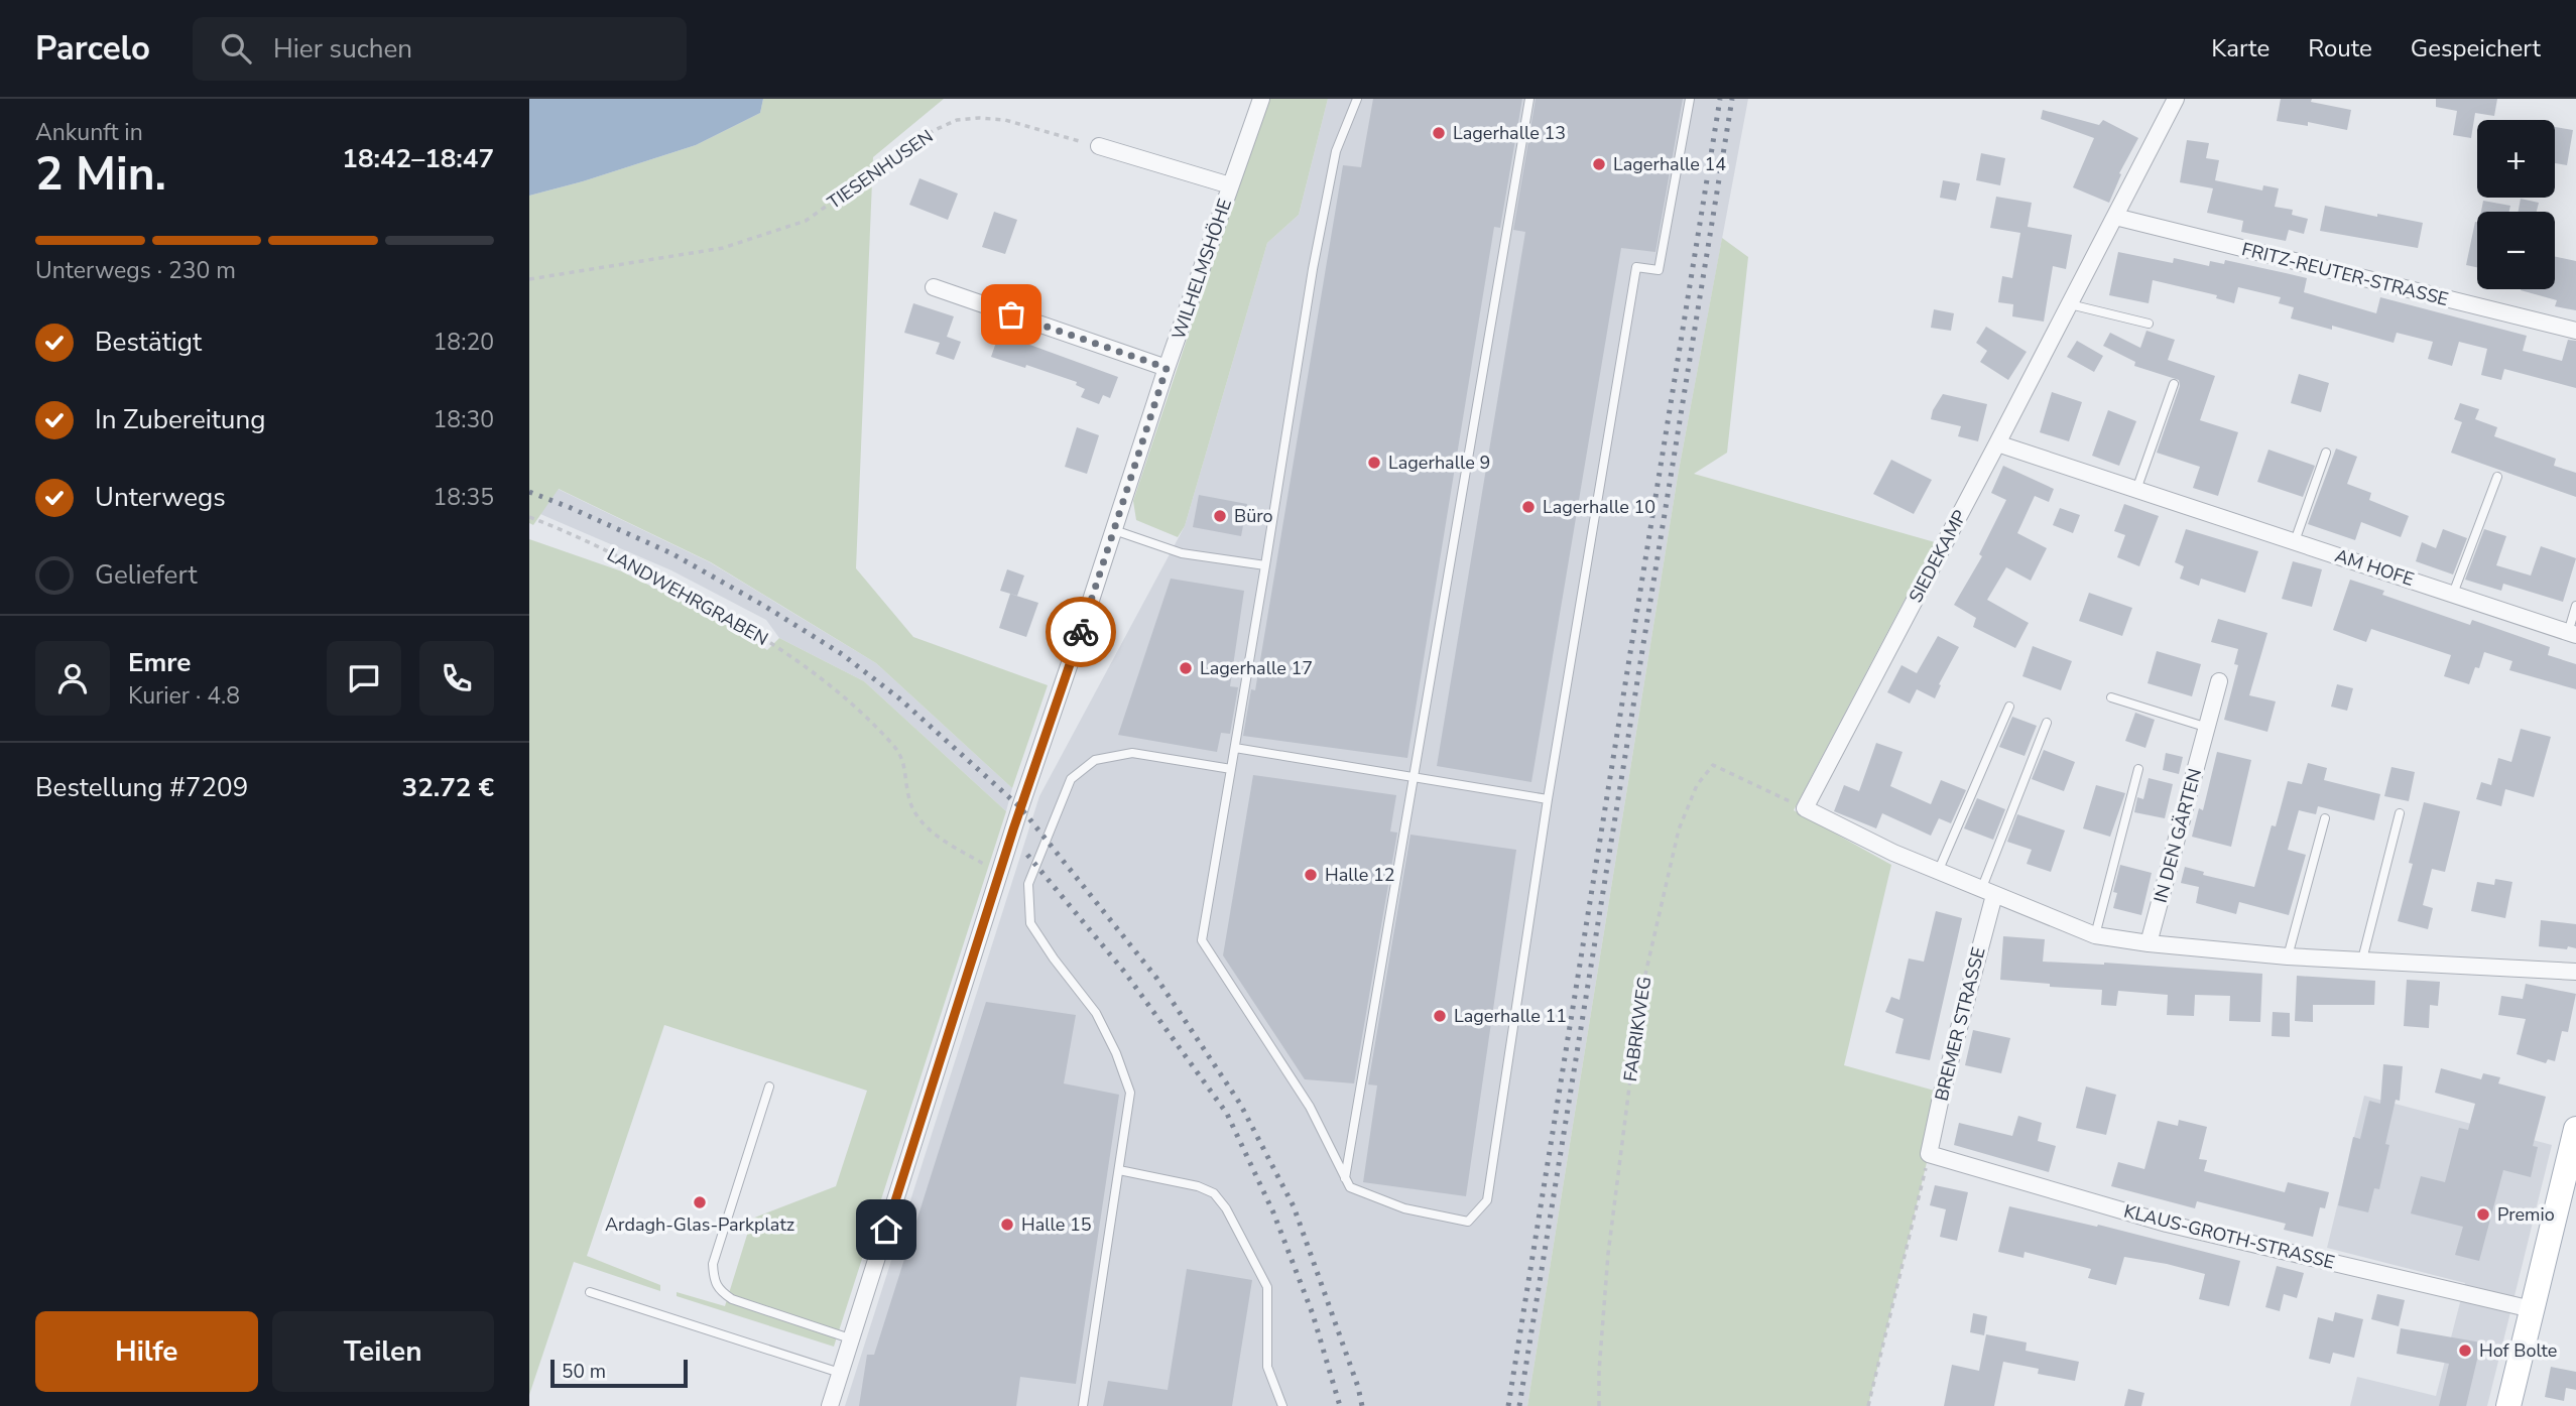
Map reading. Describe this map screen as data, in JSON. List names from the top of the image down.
{
  "streets": {
    "street": [
      "WILHELMSHÖHE",
      "FRITZ-REUTER-STRASSE",
      "SIEDEKAMP",
      "AM HOFE",
      "IN DEN GÄRTEN",
      "BREMER STRASSE",
      "KLAUS-GROTH-STRASSE"
    ],
    "path": ["TIESENHUSEN", "LANDWEHRGRABEN", "FABRIKWEG"]
  },
  "crossings": [
    ["WILHELMSHÖHE", "LANDWEHRGRABEN"],
    ["FRITZ-REUTER-STRASSE", "SIEDEKAMP"],
    ["SIEDEKAMP", "AM HOFE"],
    ["SIEDEKAMP", "FABRIKWEG"],
    ["BREMER STRASSE", "KLAUS-GROTH-STRASSE"]
  ],
  "places": [
    "Lagerhalle 13",
    "Lagerhalle 14",
    "Lagerhalle 9",
    "Lagerhalle 10",
    "Büro",
    "Lagerhalle 17",
    "Halle 12",
    "Lagerhalle 11",
    "Ardagh-Glas-Parkplatz",
    "Premio",
    "Halle 15",
    "Hof Bolte"
  ],
  "scale_bar": "50 m",
  "page": {
    "header": "Parcelo",
    "search": "Hier suchen",
    "nav": ["Karte", "Route", "Gespeichert"],
    "heading": ["2 Min.", "Ankunft in", "18:42–18:47"],
    "panel": [
      "Emre",
      "Kurier · 4.8",
      "Bestellung #7209",
      "32.72 €"
    ],
    "map_buttons": ["+", "−"],
    "bar": "Unterwegs · 230 m",
    "list": [
      ["Bestätigt", "18:20"],
      ["In Zubereitung", "18:30"],
      ["Unterwegs", "18:35"],
      "Geliefert"
    ],
    "buttons": ["Hilfe", "Teilen"],
    "scale": "50 m"
  }
}
